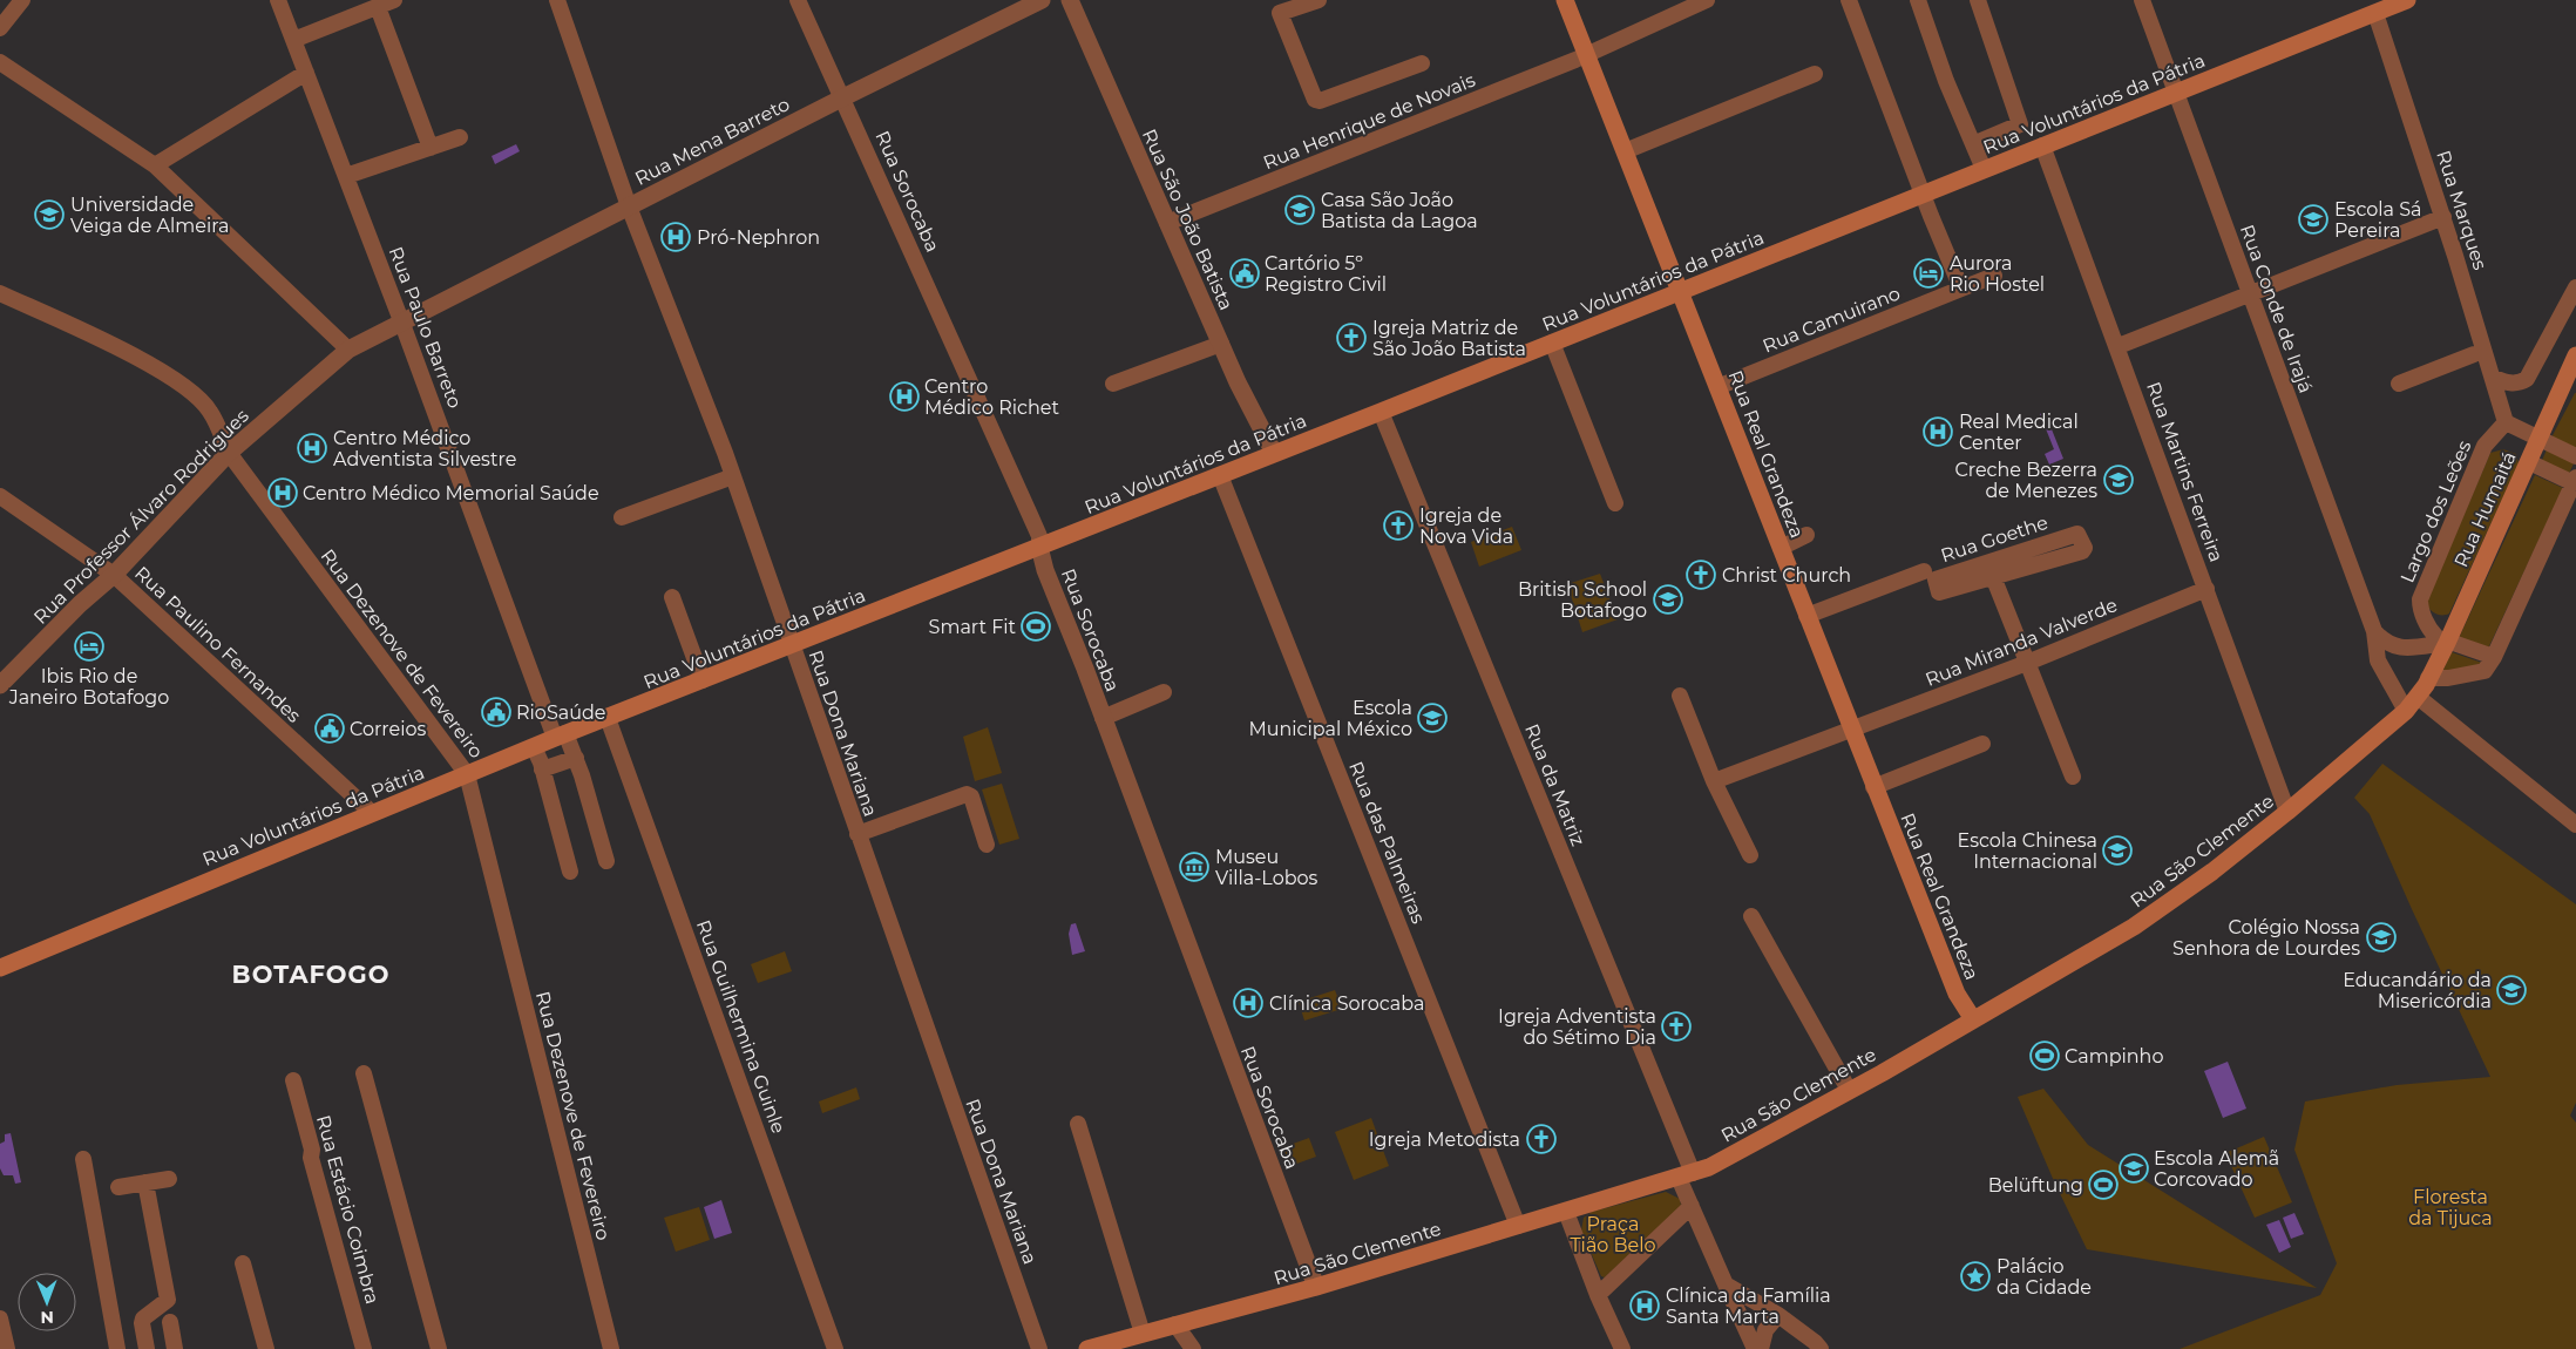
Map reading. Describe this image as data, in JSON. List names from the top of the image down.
{
  "streets": {
    "main road": [
      "Rua Voluntários da Pátria",
      "Rua Real Grandeza",
      "Rua Humaitá",
      "Rua São Clemente"
    ],
    "street": [
      "Rua Henrique de Novais",
      "Rua Mena Barreto",
      "Rua Sorocaba",
      "Rua Marques",
      "Rua São João Batista",
      "Rua Conde de Irajá",
      "Rua Camuirano",
      "Rua Paulo Barreto",
      "Rua Martins Ferreira",
      "Largo dos Leões",
      "Rua Professor Álvaro Rodrigues",
      "Rua Goethe",
      "Rua Miranda Valverde",
      "Rua Paulino Fernandes",
      "Rua Dezenove de Fevereiro",
      "Rua Dona Mariana",
      "Rua da Matriz",
      "Rua das Palmeiras",
      "Rua Guilhermina Guinle",
      "Rua Estácio Coimbra"
    ]
  },
  "crossings": [
    ["Rua Voluntários da Pátria", "Rua Sorocaba"],
    ["Rua Voluntários da Pátria", "Rua Marques"],
    ["Rua Voluntários da Pátria", "Rua São João Batista"],
    ["Rua Voluntários da Pátria", "Rua Conde de Irajá"],
    ["Rua Voluntários da Pátria", "Rua Paulo Barreto"],
    ["Rua Voluntários da Pátria", "Rua Real Grandeza"],
    ["Rua Voluntários da Pátria", "Rua Martins Ferreira"],
    ["Rua Voluntários da Pátria", "Rua Paulino Fernandes"],
    ["Rua Voluntários da Pátria", "Rua Dezenove de Fevereiro"],
    ["Rua Voluntários da Pátria", "Rua Dona Mariana"],
    ["Rua Voluntários da Pátria", "Rua da Matriz"],
    ["Rua Voluntários da Pátria", "Rua das Palmeiras"],
    ["Rua Voluntários da Pátria", "Rua Guilhermina Guinle"],
    ["Rua Henrique de Novais", "Rua São João Batista"],
    ["Rua Henrique de Novais", "Rua Real Grandeza"],
    ["Rua Mena Barreto", "Rua Sorocaba"],
    ["Rua Mena Barreto", "Rua Paulo Barreto"],
    ["Rua Mena Barreto", "Rua Professor Álvaro Rodrigues"],
    ["Rua Mena Barreto", "Rua Dona Mariana"],
    ["Rua Sorocaba", "Rua São Clemente"],
    ["Rua Marques", "Largo dos Leões"],
    ["Rua Conde de Irajá", "Rua São Clemente"],
    ["Rua Camuirano", "Rua Real Grandeza"],
    ["Rua Paulo Barreto", "Rua Professor Álvaro Rodrigues"],
    ["Rua Real Grandeza", "Rua Miranda Valverde"],
    ["Rua Real Grandeza", "Rua São Clemente"],
    ["Rua Martins Ferreira", "Rua Miranda Valverde"],
    ["Rua Martins Ferreira", "Rua São Clemente"],
    ["Rua Humaitá", "Largo dos Leões"],
    ["Rua Humaitá", "Rua São Clemente"],
    ["Rua Professor Álvaro Rodrigues", "Rua Paulino Fernandes"],
    ["Rua Professor Álvaro Rodrigues", "Rua Dezenove de Fevereiro"],
    ["Rua da Matriz", "Rua São Clemente"],
    ["Rua das Palmeiras", "Rua São Clemente"]
  ],
  "districts": ["BOTAFOGO"],
  "parks": ["Floresta da Tijuca", "Praça Tião Belo"],
  "places": {
    "school or university": [
      "Casa São João Batista da Lagoa",
      "Universidade Veiga de Almeira",
      "Escola Sá Pereira",
      "Creche Bezerra de Menezes",
      "British School Botafogo",
      "Escola Municipal México",
      "Escola Chinesa Internacional",
      "Colégio Nossa Senhora de Lourdes",
      "Educandário da Misericórdia",
      "Escola Alemã Corcovado"
    ],
    "hospital": [
      "Pró-Nephron",
      "Centro Médico Richet",
      "Real Medical Center",
      "Centro Médico Adventista Silvestre",
      "Centro Médico Memorial Saúde",
      "Clínica Sorocaba",
      "Clínica da Família Santa Marta"
    ],
    "public building": ["Cartório 5º Registro Civil", "RioSaúde", "Correios"],
    "hotel": ["Aurora Rio Hostel", "Ibis Rio de Janeiro Botafogo"],
    "church": [
      "Igreja Matriz de São João Batista",
      "Igreja de Nova Vida",
      "Christ Church",
      "Igreja Adventista do Sétimo Dia",
      "Igreja Metodista"
    ],
    "sports": ["Smart Fit", "Campinho", "Belüftung"],
    "museum": ["Museu Villa-Lobos"],
    "place": ["Palácio da Cidade"]
  },
  "north": "bottom"
}
